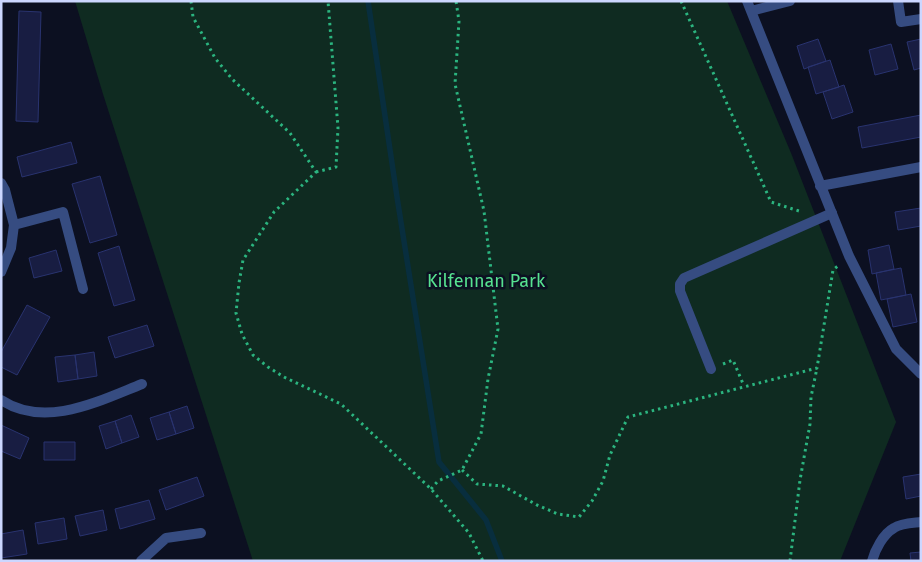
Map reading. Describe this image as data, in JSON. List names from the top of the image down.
{
  "parks": ["Kilfennan Park"]
}
